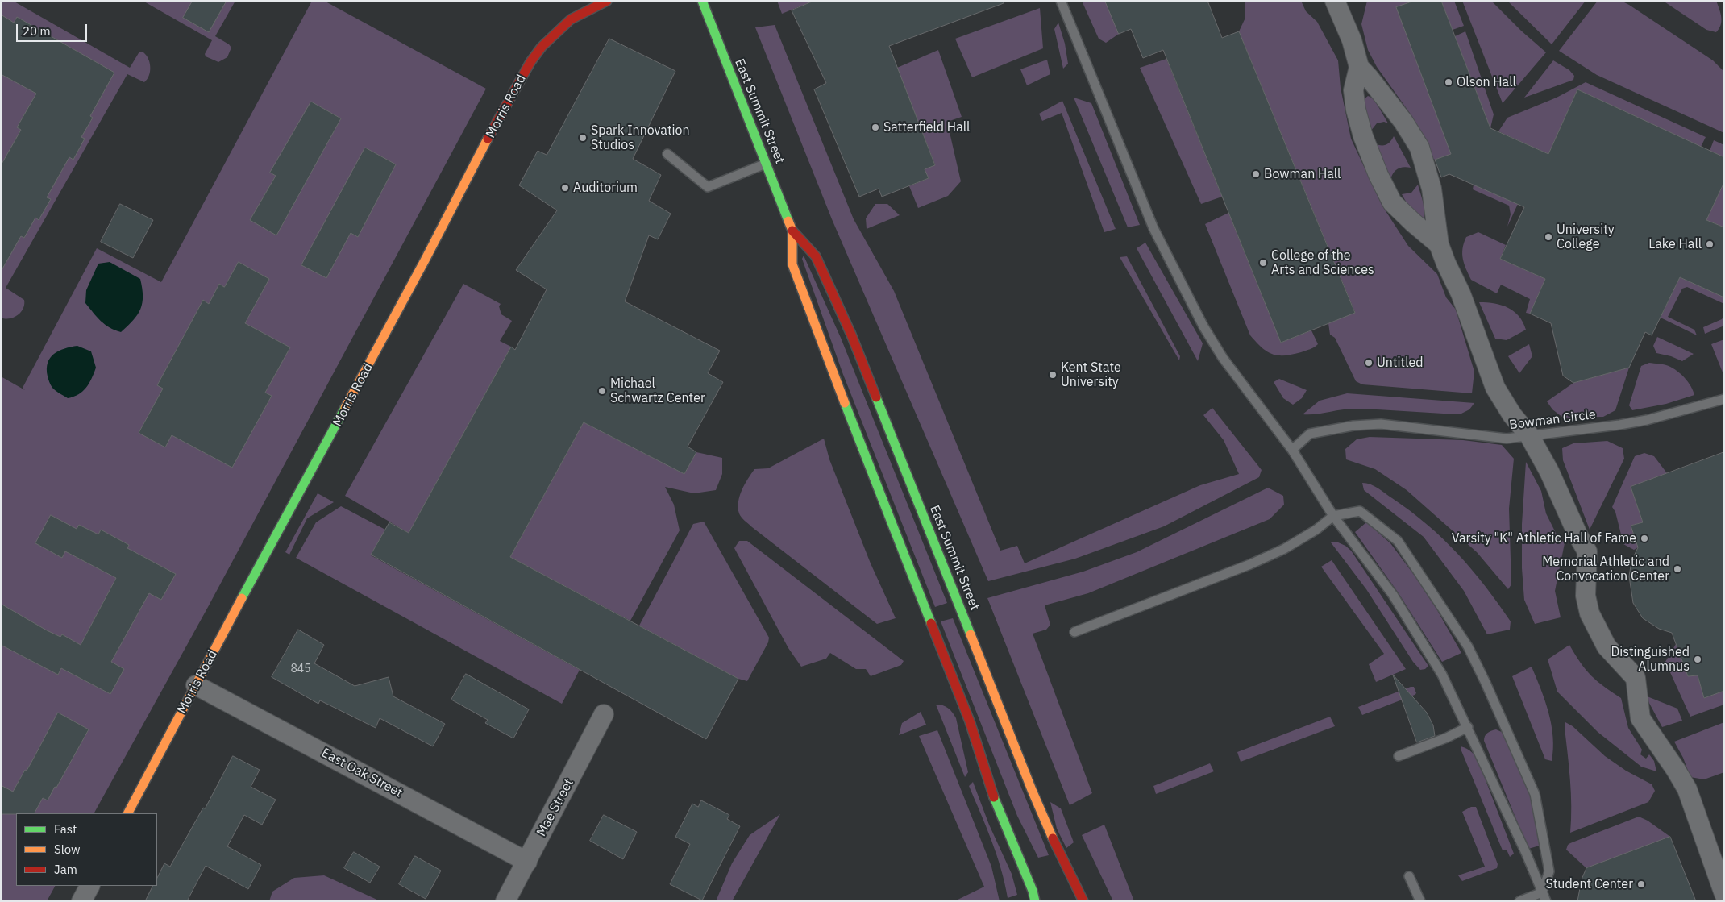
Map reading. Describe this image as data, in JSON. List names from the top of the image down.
{
  "streets": {
    "main road": ["Morris Road", "East Summit Street"],
    "street": ["East Oak Street", "Mae Street"],
    "lane": ["Bowman Circle"]
  },
  "crossings": [
    ["Morris Road", "East Oak Street"],
    ["East Oak Street", "Mae Street"]
  ],
  "places": [
    "Olson Hall",
    "Satterfield Hall",
    "Spark Innovation Studios",
    "Bowman Hall",
    "Auditorium",
    "University College",
    "Lake Hall",
    "College of the Arts and Sciences",
    "Untitled",
    "Kent State University",
    "Michael Schwartz Center",
    "Varsity \"K\" Athletic Hall of Fame",
    "Memorial Athletic and Convocation Center",
    "Distinguished Alumnus",
    "Student Center"
  ],
  "house_numbers": ["845"],
  "legend": ["Fast", "Slow", "Jam"],
  "scale_bar": "20 m"
}
